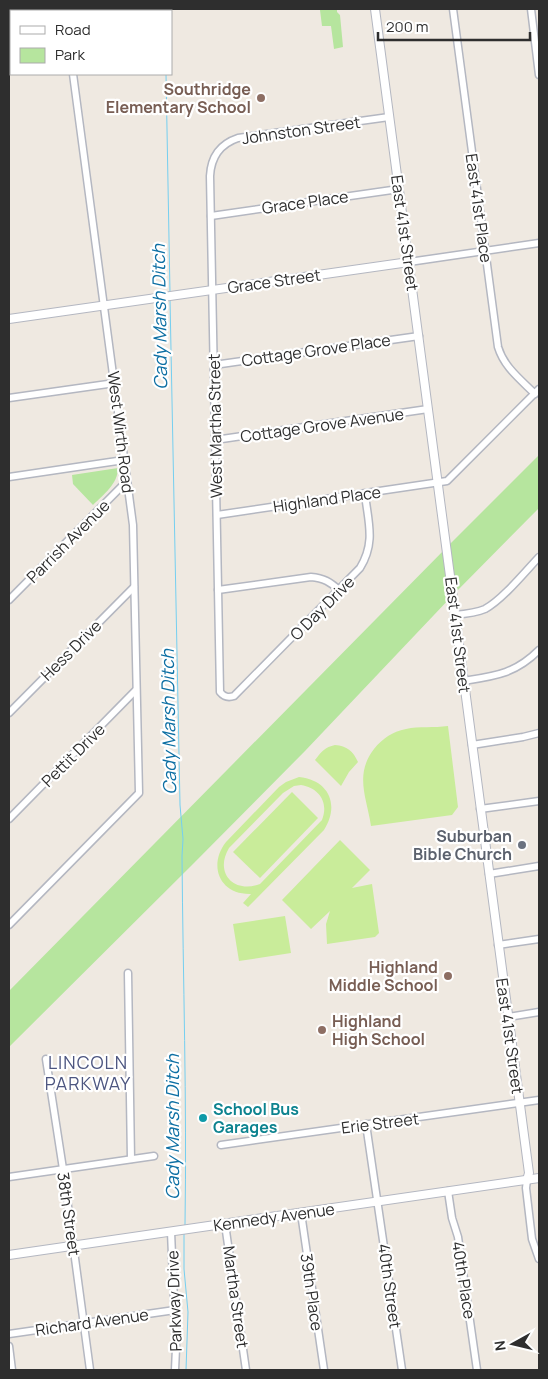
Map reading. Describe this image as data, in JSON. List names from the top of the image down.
{
  "streets": {
    "street": [
      "Johnston Street",
      "Grace Place",
      "East 41st Place",
      "East 41st Street",
      "Grace Street",
      "Cottage Grove Place",
      "Cottage Grove Avenue",
      "West Martha Street",
      "West Wirth Road",
      "Highland Place",
      "Parrish Avenue",
      "O Day Drive",
      "Hess Drive",
      "Pettit Drive",
      "Erie Street",
      "38th Street",
      "Kennedy Avenue",
      "40th Place",
      "40th Street",
      "39th Place",
      "Martha Street",
      "Parkway Drive",
      "Richard Avenue"
    ]
  },
  "crossings": [
    ["Johnston Street", "East 41st Street"],
    ["Johnston Street", "West Martha Street"],
    ["Grace Place", "East 41st Street"],
    ["Grace Place", "West Martha Street"],
    ["East 41st Place", "Grace Street"],
    ["East 41st Street", "Grace Street"],
    ["East 41st Street", "Cottage Grove Place"],
    ["East 41st Street", "Cottage Grove Avenue"],
    ["East 41st Street", "Highland Place"],
    ["East 41st Street", "Erie Street"],
    ["East 41st Street", "Kennedy Avenue"],
    ["Grace Street", "West Martha Street"],
    ["Grace Street", "West Wirth Road"],
    ["Cottage Grove Place", "West Martha Street"],
    ["Cottage Grove Avenue", "West Martha Street"],
    ["West Martha Street", "Highland Place"],
    ["West Martha Street", "O Day Drive"],
    ["West Wirth Road", "Parrish Avenue"],
    ["West Wirth Road", "Hess Drive"],
    ["West Wirth Road", "Pettit Drive"],
    ["Highland Place", "O Day Drive"],
    ["Erie Street", "40th Street"],
    ["38th Street", "Kennedy Avenue"],
    ["38th Street", "Richard Avenue"],
    ["Kennedy Avenue", "40th Place"],
    ["Kennedy Avenue", "40th Street"],
    ["Kennedy Avenue", "39th Place"],
    ["Kennedy Avenue", "Martha Street"],
    ["Kennedy Avenue", "Parkway Drive"],
    ["Parkway Drive", "Richard Avenue"]
  ],
  "districts": ["LINCOLN PARKWAY"],
  "water": ["Cady Marsh Ditch"],
  "places": [
    "Southridge Elementary School",
    "Suburban Bible Church",
    "Highland Middle School",
    "Highland High School",
    "School Bus Garages"
  ],
  "legend": ["Road", "Park"],
  "scale_bar": "200 m",
  "north": "left"
}
